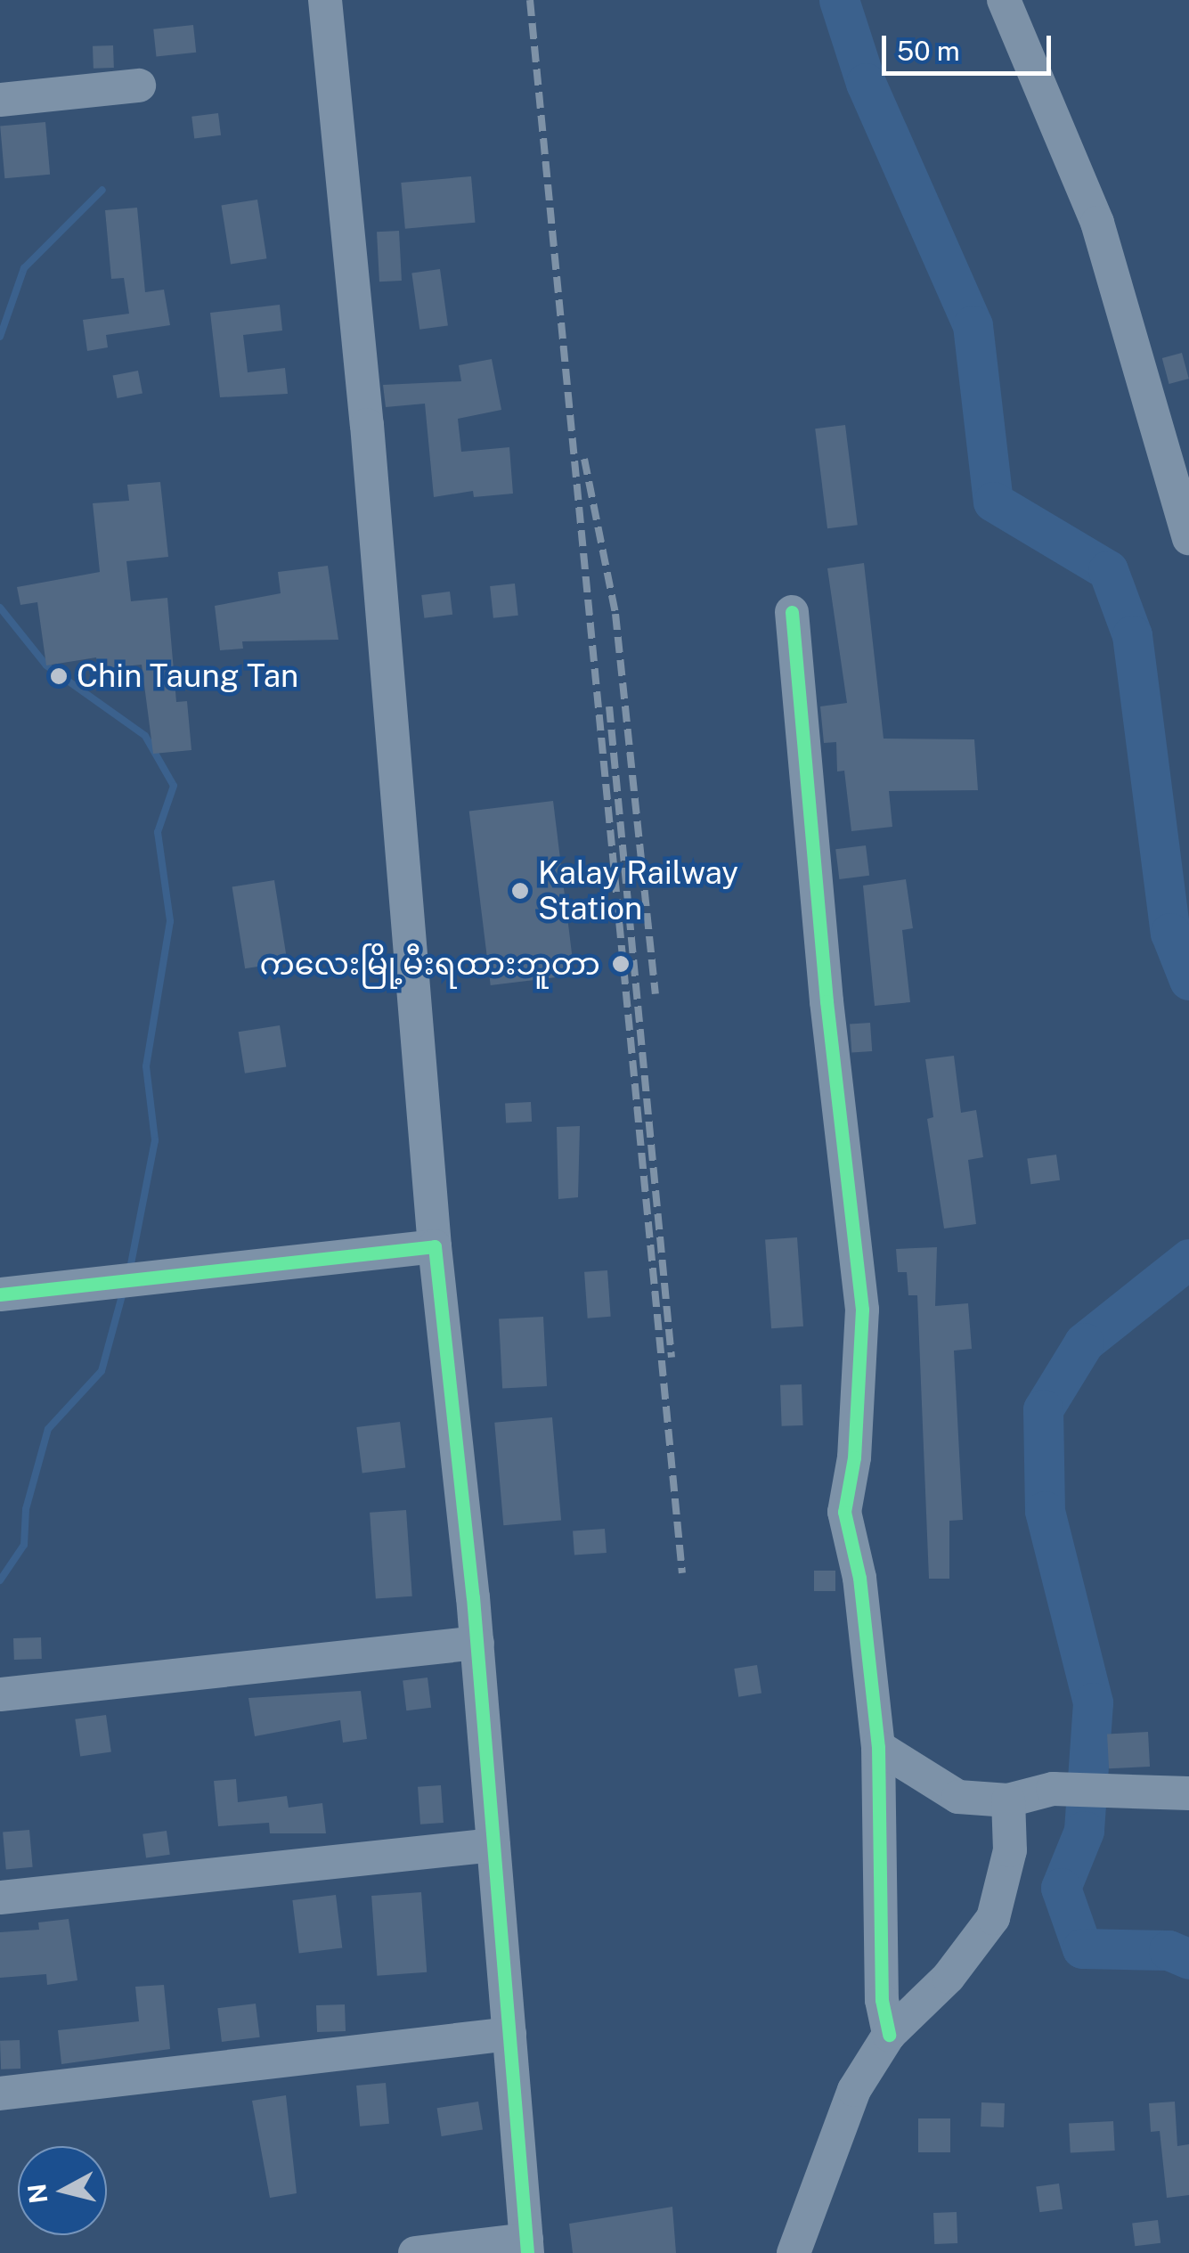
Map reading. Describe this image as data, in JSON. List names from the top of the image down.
{
  "places": ["Chin Taung Tan", "Kalay Railway Station", "ကလေးမြို့မီးရထားဘူတာ"],
  "scale_bar": "50 m",
  "north": "left"
}
